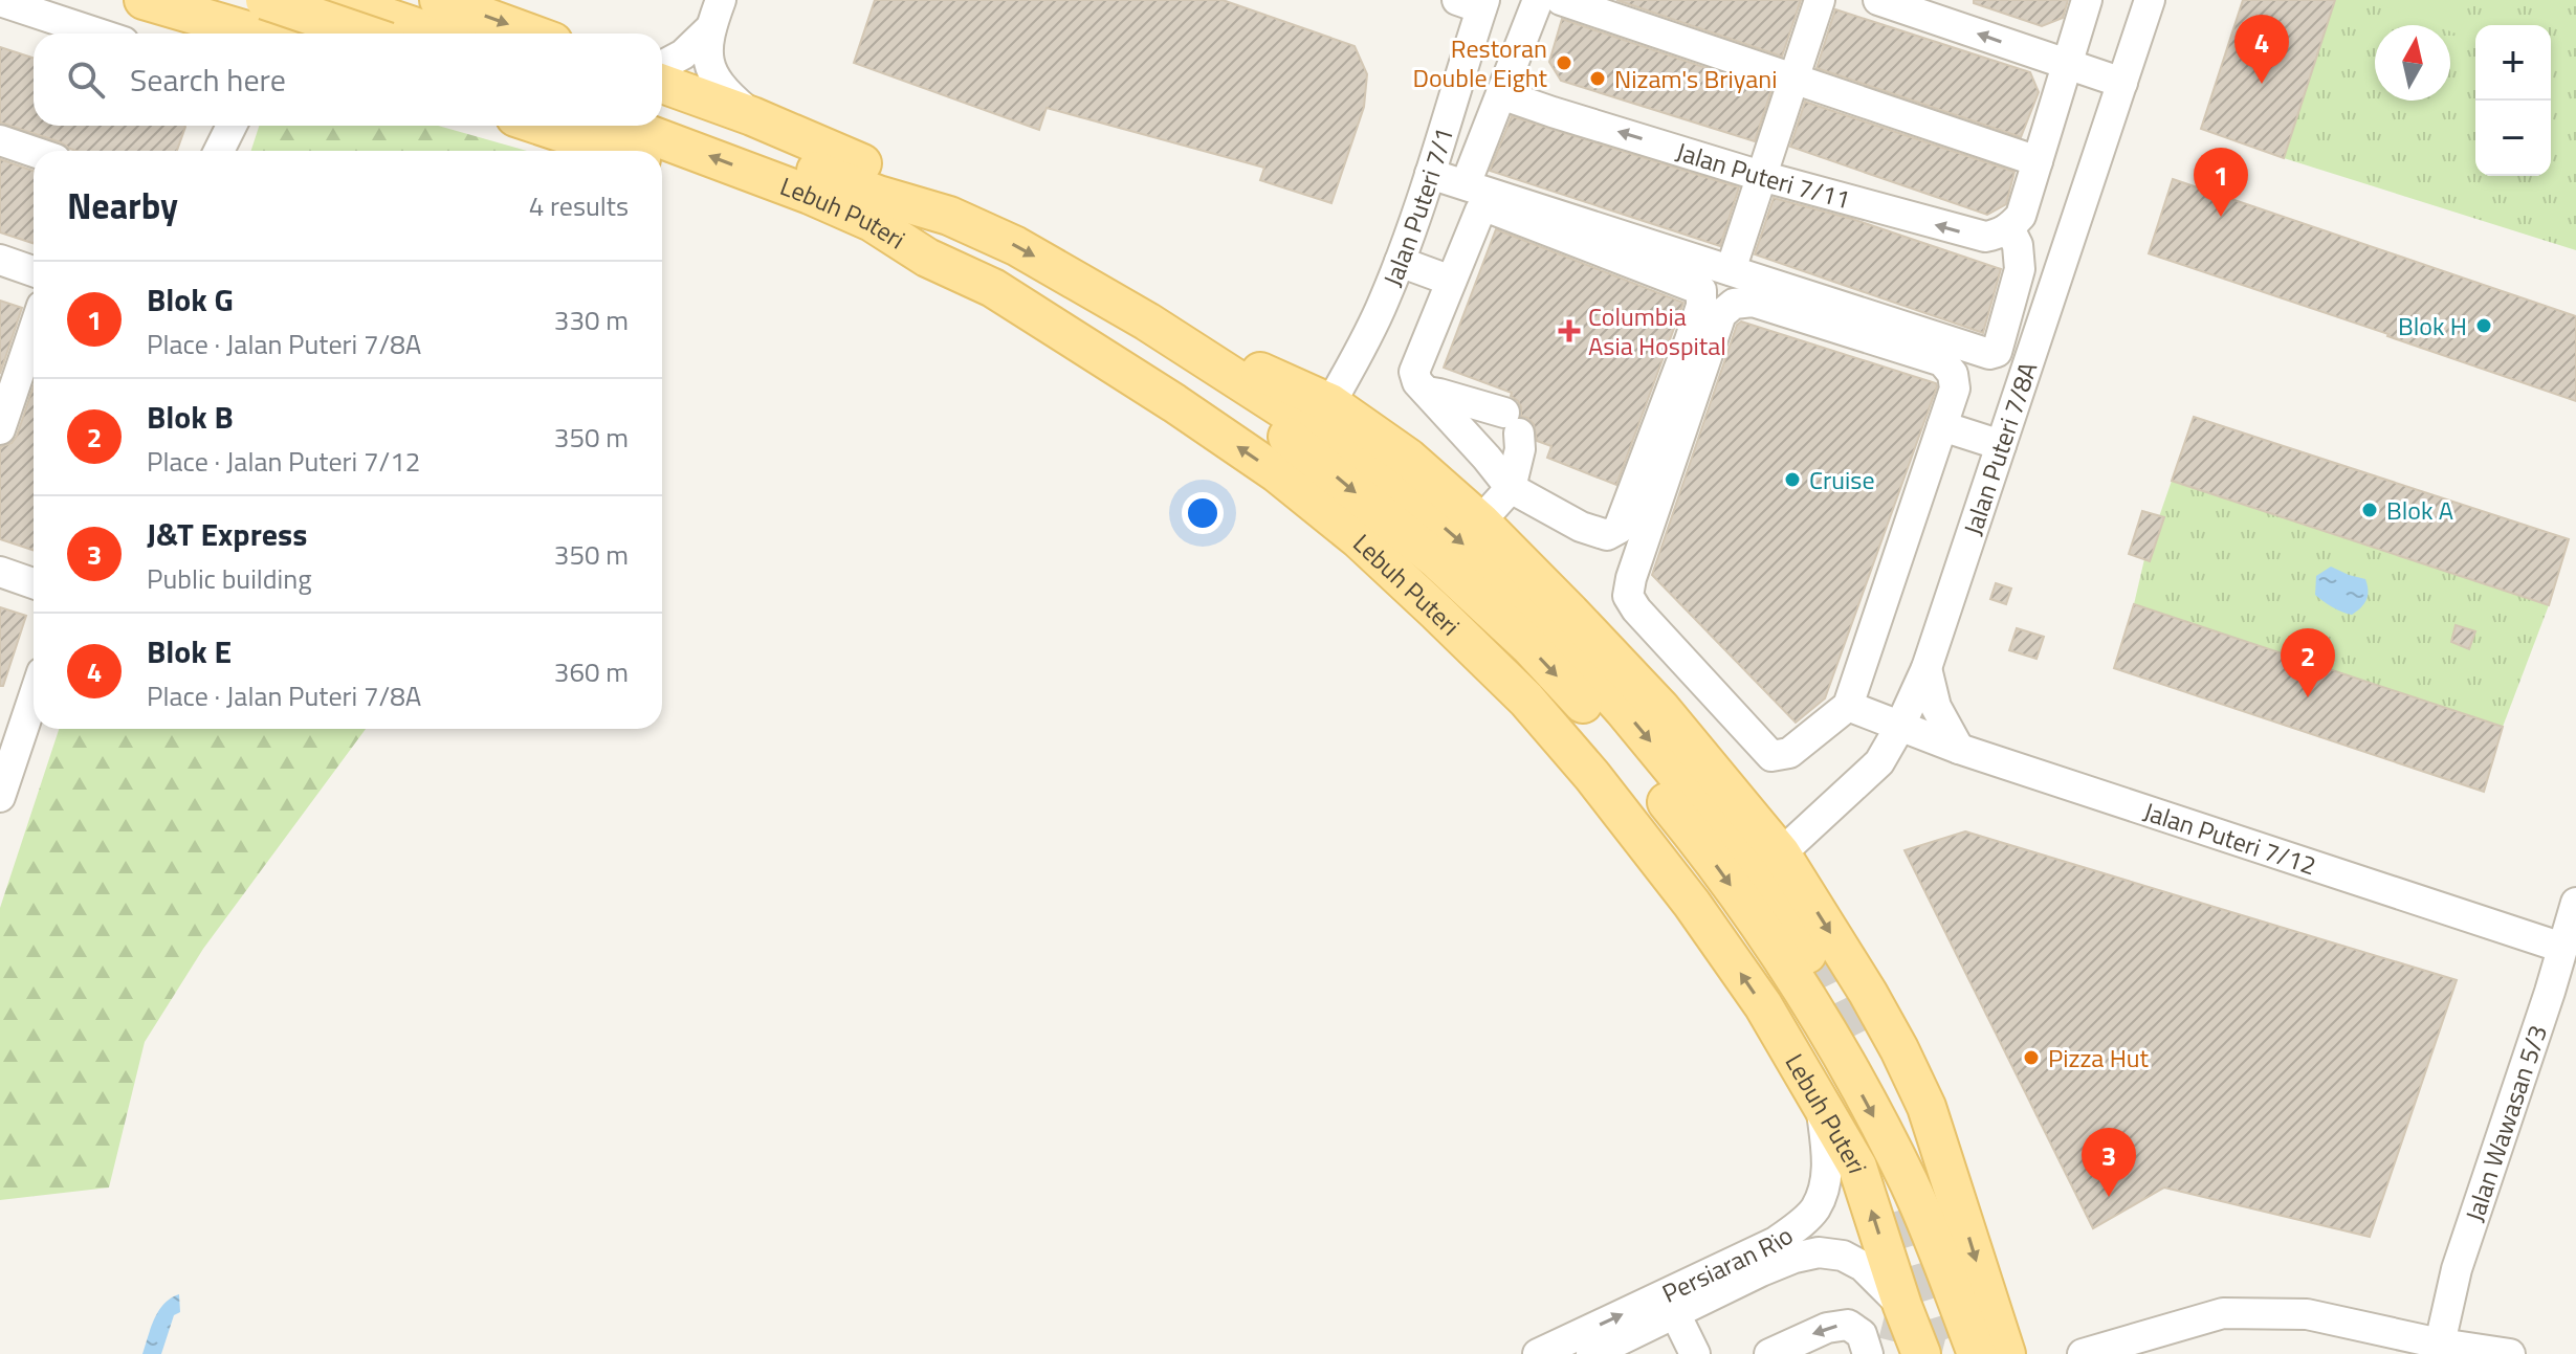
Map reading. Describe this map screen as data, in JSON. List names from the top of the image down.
{
  "streets": {
    "main road": ["Lebuh Puteri"],
    "street": [
      "Jalan Puteri 7/11",
      "Jalan Puteri 7/1",
      "Jalan Puteri 7/8A",
      "Jalan Puteri 7/12",
      "Jalan Wawasan 5/3",
      "Persiaran Rio"
    ]
  },
  "crossings": [
    ["Lebuh Puteri", "Persiaran Rio"],
    ["Jalan Puteri 7/8A", "Jalan Puteri 7/12"],
    ["Jalan Puteri 7/12", "Jalan Wawasan 5/3"]
  ],
  "places": {
    "other": [
      "Restoran Double Eight",
      "Nizam's Briyani",
      "Blok H",
      "Cruise",
      "Blok A",
      "Pizza Hut"
    ],
    "health": ["Columbia Asia Hospital"]
  },
  "north": "top",
  "page": {
    "pins": [
      "4",
      "1",
      "2",
      "3"
    ],
    "map_buttons": ["+", "−"],
    "search": "Search here",
    "heading": ["Nearby", "4 results"],
    "list": [
      {
        "mark": "1",
        "name": "Blok G",
        "note": "Place · Jalan Puteri 7/8A",
        "value": "330 m"
      },
      {
        "mark": "2",
        "name": "Blok B",
        "note": "Place · Jalan Puteri 7/12",
        "value": "350 m"
      },
      {
        "mark": "3",
        "name": "J&T Express",
        "note": "Public building",
        "value": "350 m"
      },
      {
        "mark": "4",
        "name": "Blok E",
        "note": "Place · Jalan Puteri 7/8A",
        "value": "360 m"
      }
    ]
  }
}
